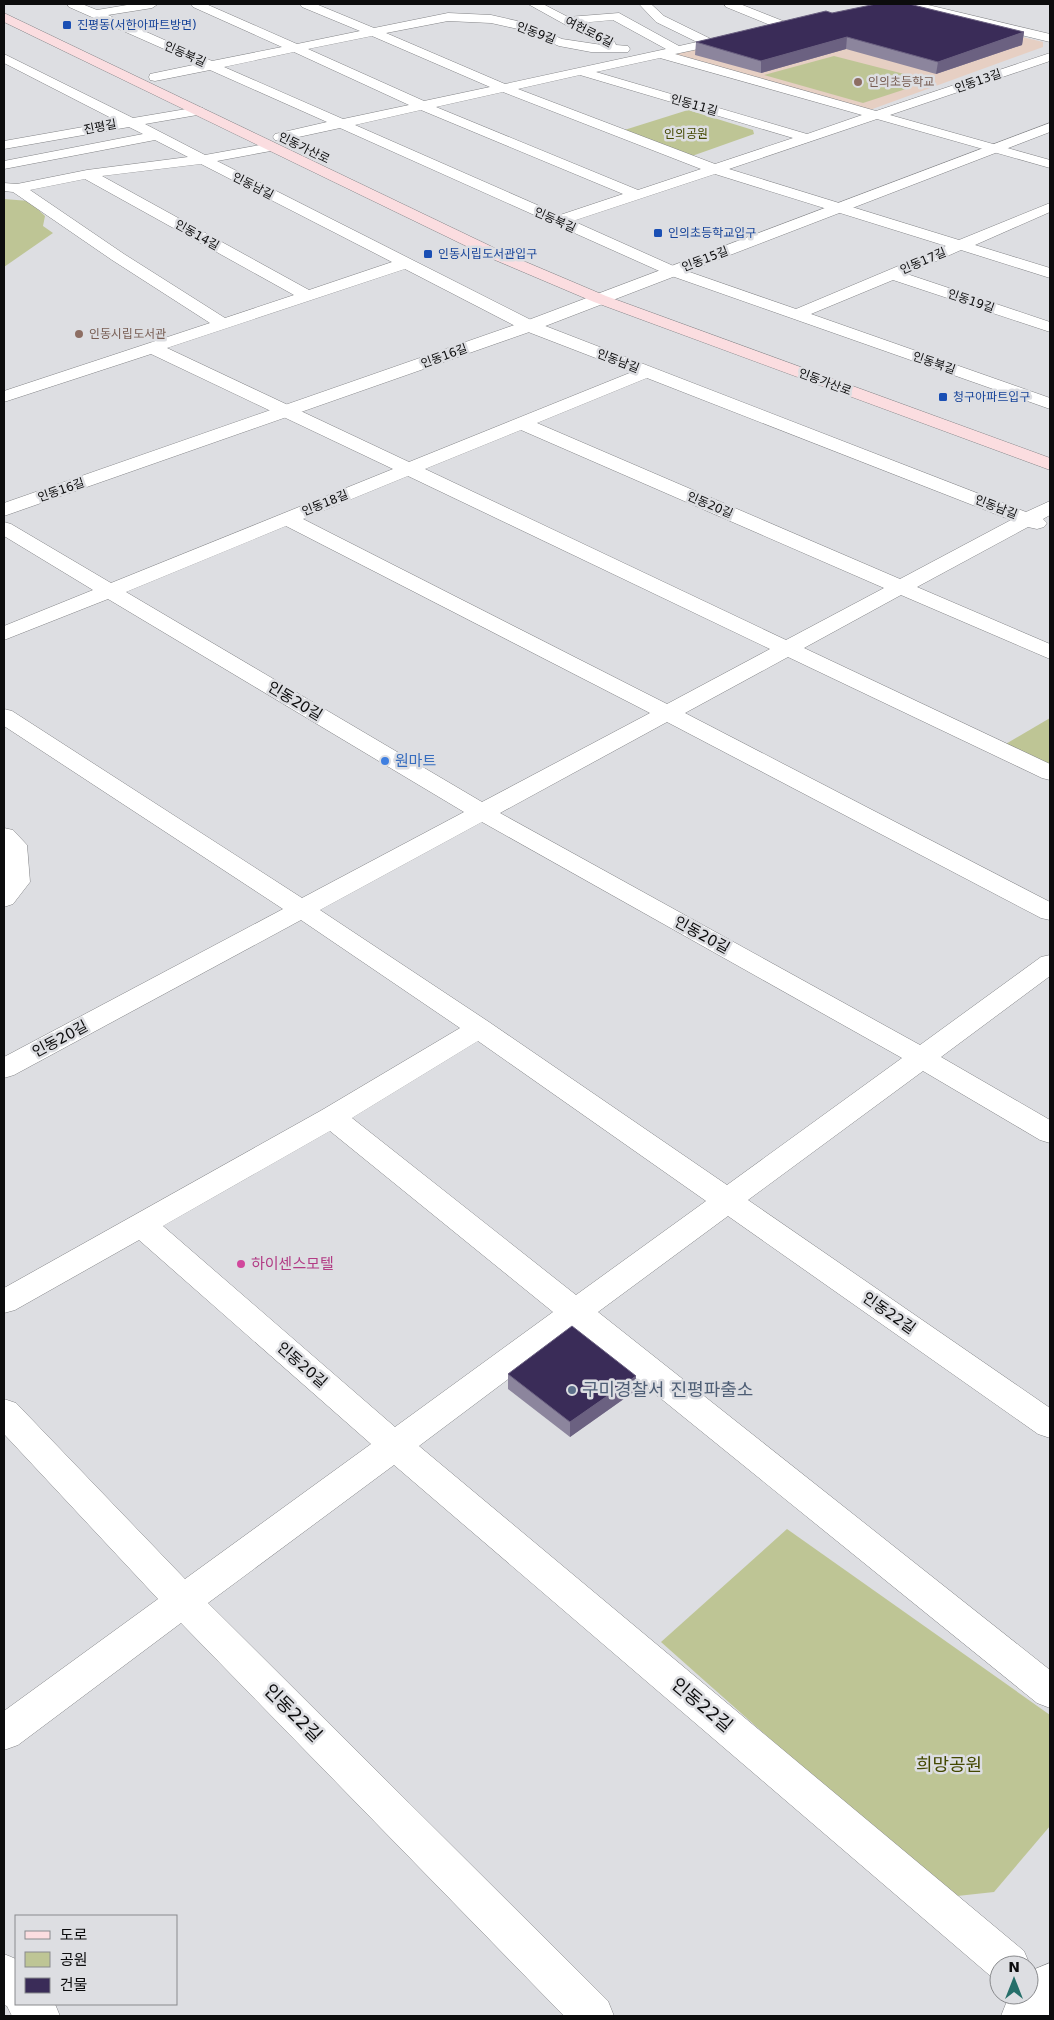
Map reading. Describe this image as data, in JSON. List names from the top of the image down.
{
  "streets": {
    "main road": ["인동가산로"],
    "street": [
      "여헌로6길",
      "인동9길",
      "인동북길",
      "인동13길",
      "인동11길",
      "진평길",
      "인동남길",
      "인동14길",
      "인동15길",
      "인동17길",
      "인동19길",
      "인동16길",
      "인동18길",
      "인동20길",
      "인동22길"
    ]
  },
  "crossings": [
    ["여헌로6길", "인동9길"],
    ["여헌로6길", "인동11길"],
    ["인동9길", "인동북길"],
    ["인동9길", "인동가산로"],
    ["인동북길", "인동13길"],
    ["인동북길", "인동11길"],
    ["인동북길", "인동15길"],
    ["인동북길", "인동17길"],
    ["인동13길", "인동11길"],
    ["인동11길", "인동가산로"],
    ["인동11길", "인동남길"],
    ["진평길", "인동가산로"],
    ["진평길", "인동남길"],
    ["인동가산로", "인동15길"],
    ["인동가산로", "인동16길"],
    ["인동남길", "인동16길"],
    ["인동남길", "인동18길"],
    ["인동남길", "인동20길"],
    ["인동15길", "인동16길"],
    ["인동17길", "인동19길"],
    ["인동18길", "인동20길"],
    ["인동20길", "인동22길"]
  ],
  "parks": ["인의공원", "희망공원"],
  "places": {
    "transit": [
      "진평동(서한아파트방면)",
      "인의초등학교입구",
      "인동시립도서관입구",
      "청구아파트입구"
    ],
    "other": [
      "인의초등학교",
      "인동시립도서관",
      "원마트",
      "하이센스모텔",
      "구미경찰서 진평파출소"
    ]
  },
  "legend": ["도로", "공원", "건물"],
  "north": "top"
}
